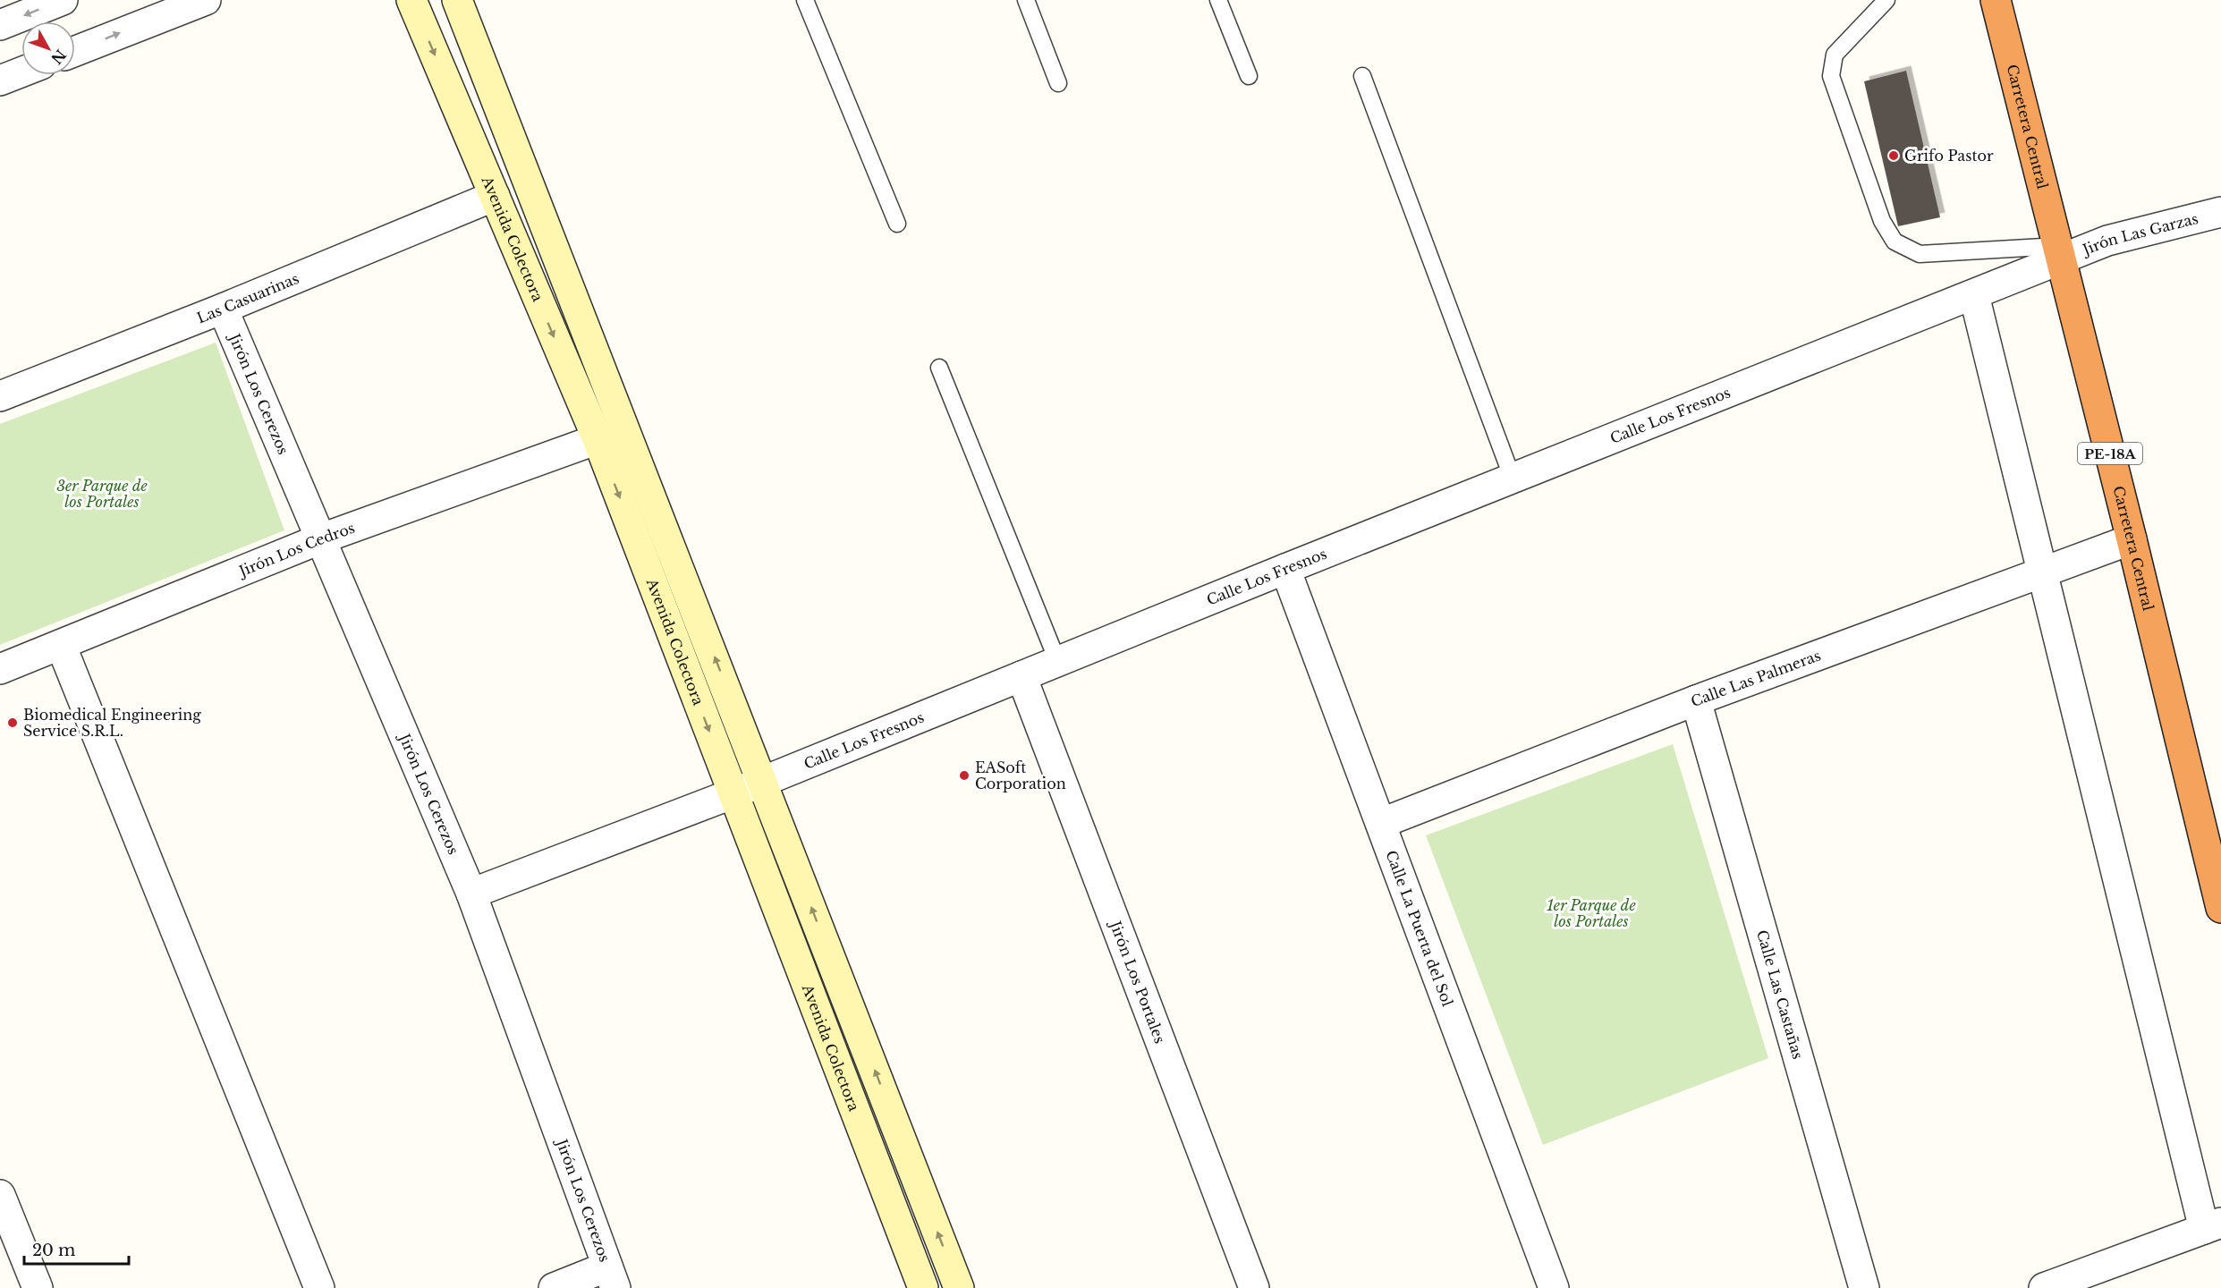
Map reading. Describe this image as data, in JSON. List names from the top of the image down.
{
  "streets": {
    "highway": ["Carretera Central", "PE-18A"],
    "street": [
      "Jirón Las Garzas",
      "Avenida Colectora",
      "Las Casuarinas",
      "Jirón Los Cerezos",
      "Calle Los Fresnos",
      "Jirón Los Cedros",
      "Calle Las Palmeras",
      "Calle La Puerta del Sol",
      "Jirón Los Portales",
      "Calle Las Castañas"
    ]
  },
  "crossings": [
    ["Carretera Central", "Jirón Las Garzas"],
    ["Carretera Central", "Calle Los Fresnos"],
    ["Carretera Central", "Calle Las Palmeras"],
    ["Jirón Las Garzas", "Calle Los Fresnos"],
    ["Avenida Colectora", "Las Casuarinas"],
    ["Avenida Colectora", "Calle Los Fresnos"],
    ["Avenida Colectora", "Jirón Los Cedros"],
    ["Las Casuarinas", "Jirón Los Cerezos"],
    ["Jirón Los Cerezos", "Calle Los Fresnos"],
    ["Jirón Los Cerezos", "Jirón Los Cedros"],
    ["Calle Los Fresnos", "Calle La Puerta del Sol"],
    ["Calle Los Fresnos", "Jirón Los Portales"],
    ["Calle Las Palmeras", "Calle La Puerta del Sol"],
    ["Calle Las Palmeras", "Calle Las Castañas"]
  ],
  "parks": ["3er Parque de los Portales", "1er Parque de los Portales"],
  "places": ["Grifo Pastor", "Biomedical Engineering Service S.R.L.", "EASoft Corporation"],
  "scale_bar": "20 m",
  "north": "bottom right"
}
